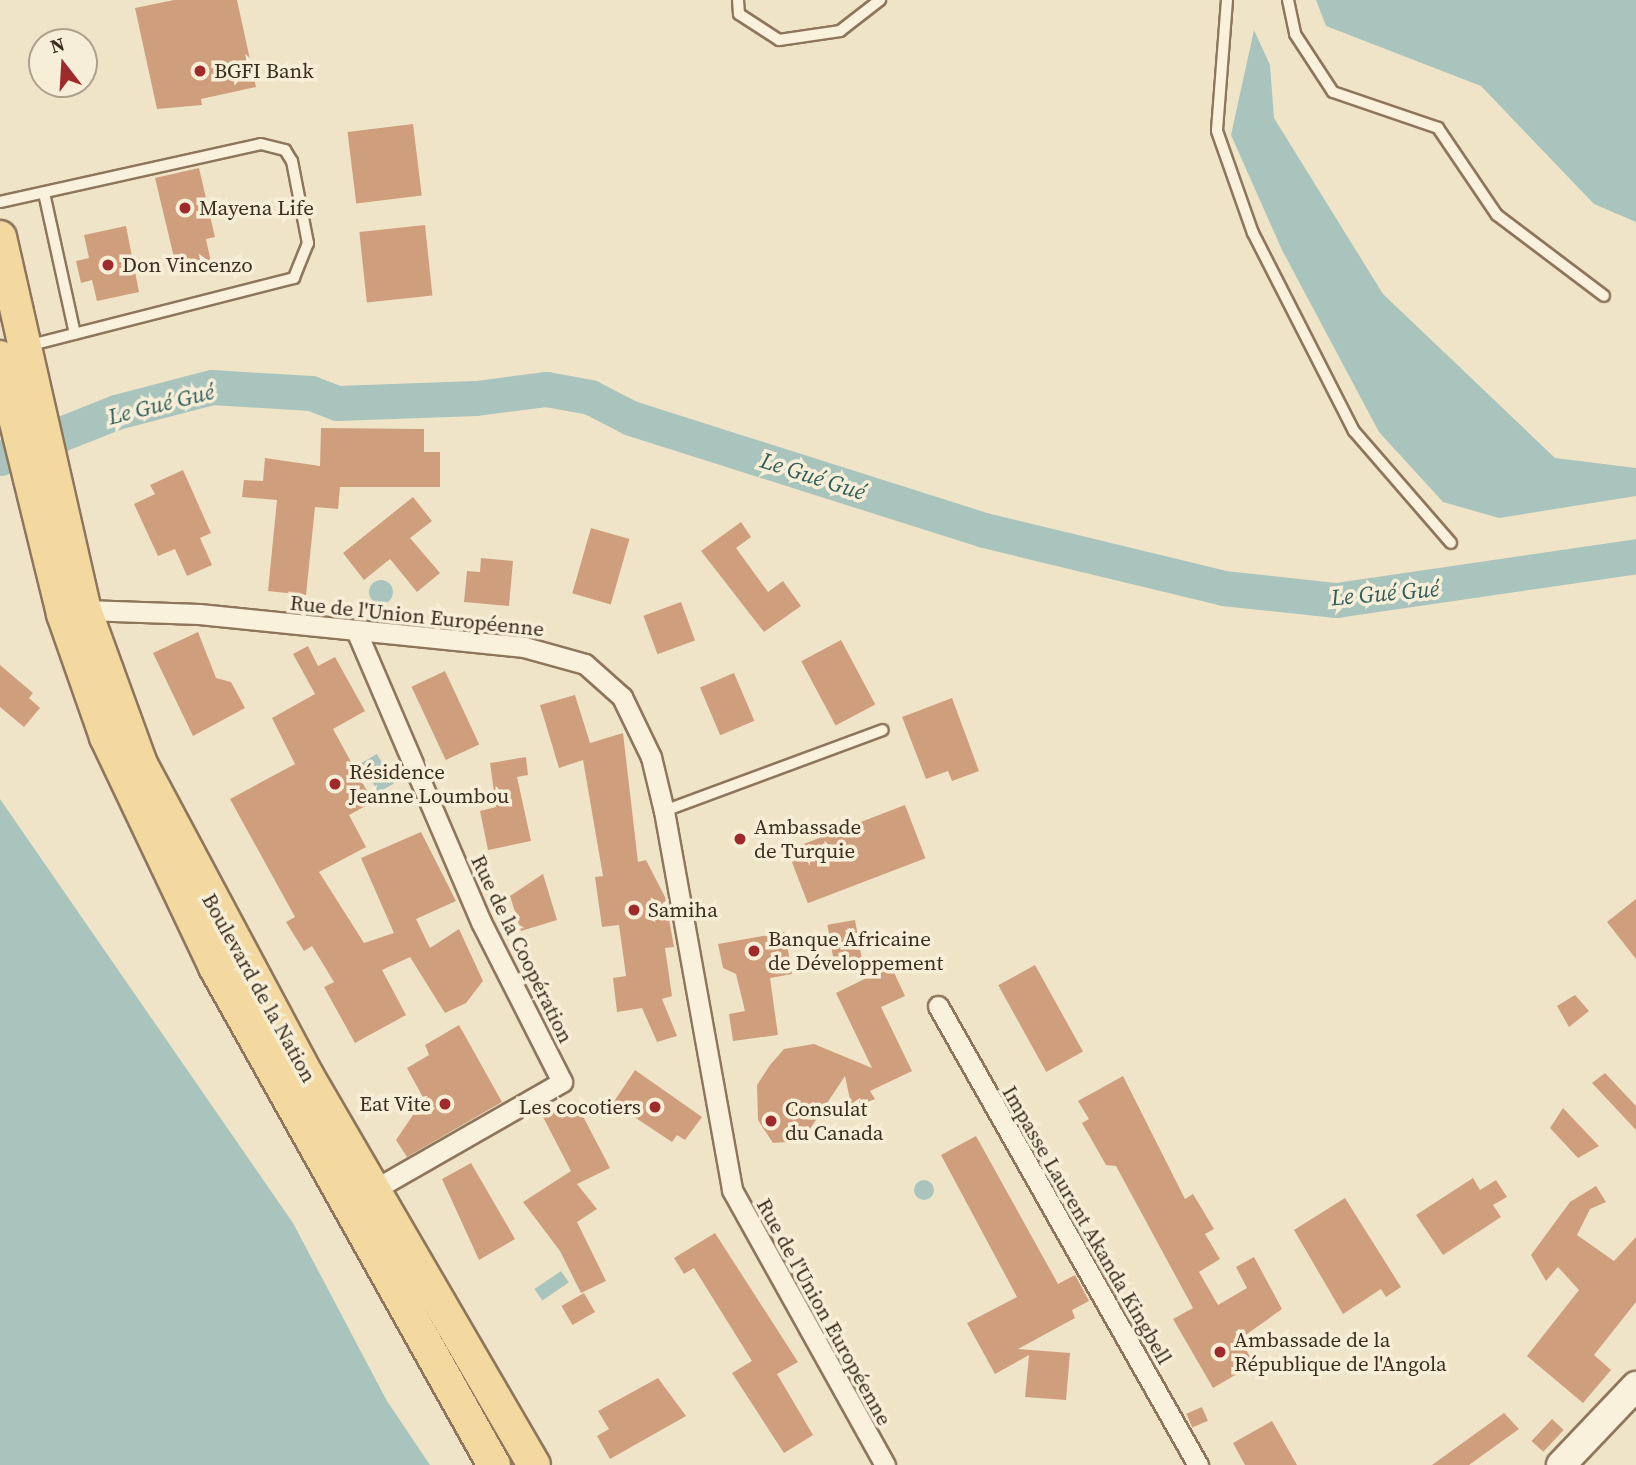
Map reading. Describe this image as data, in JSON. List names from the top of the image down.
{
  "streets": {
    "main road": ["Boulevard de la Nation"],
    "street": ["Rue de l'Union Européenne", "Rue de la Coopération", "Impasse Laurent Akanda Kingbell"]
  },
  "crossings": [
    ["Rue de l'Union Européenne", "Rue de la Coopération"],
    ["Rue de l'Union Européenne", "Boulevard de la Nation"],
    ["Rue de la Coopération", "Boulevard de la Nation"]
  ],
  "water": ["Le Gué Gué"],
  "places": [
    "BGFI Bank",
    "Mayena Life",
    "Don Vincenzo",
    "Résidence Jeanne Loumbou",
    "Ambassade de Turquie",
    "Samiha",
    "Banque Africaine de Développement",
    "Eat Vite",
    "Les cocotiers",
    "Consulat du Canada",
    "Ambassade de la République de l'Angola"
  ],
  "north": "top"
}
